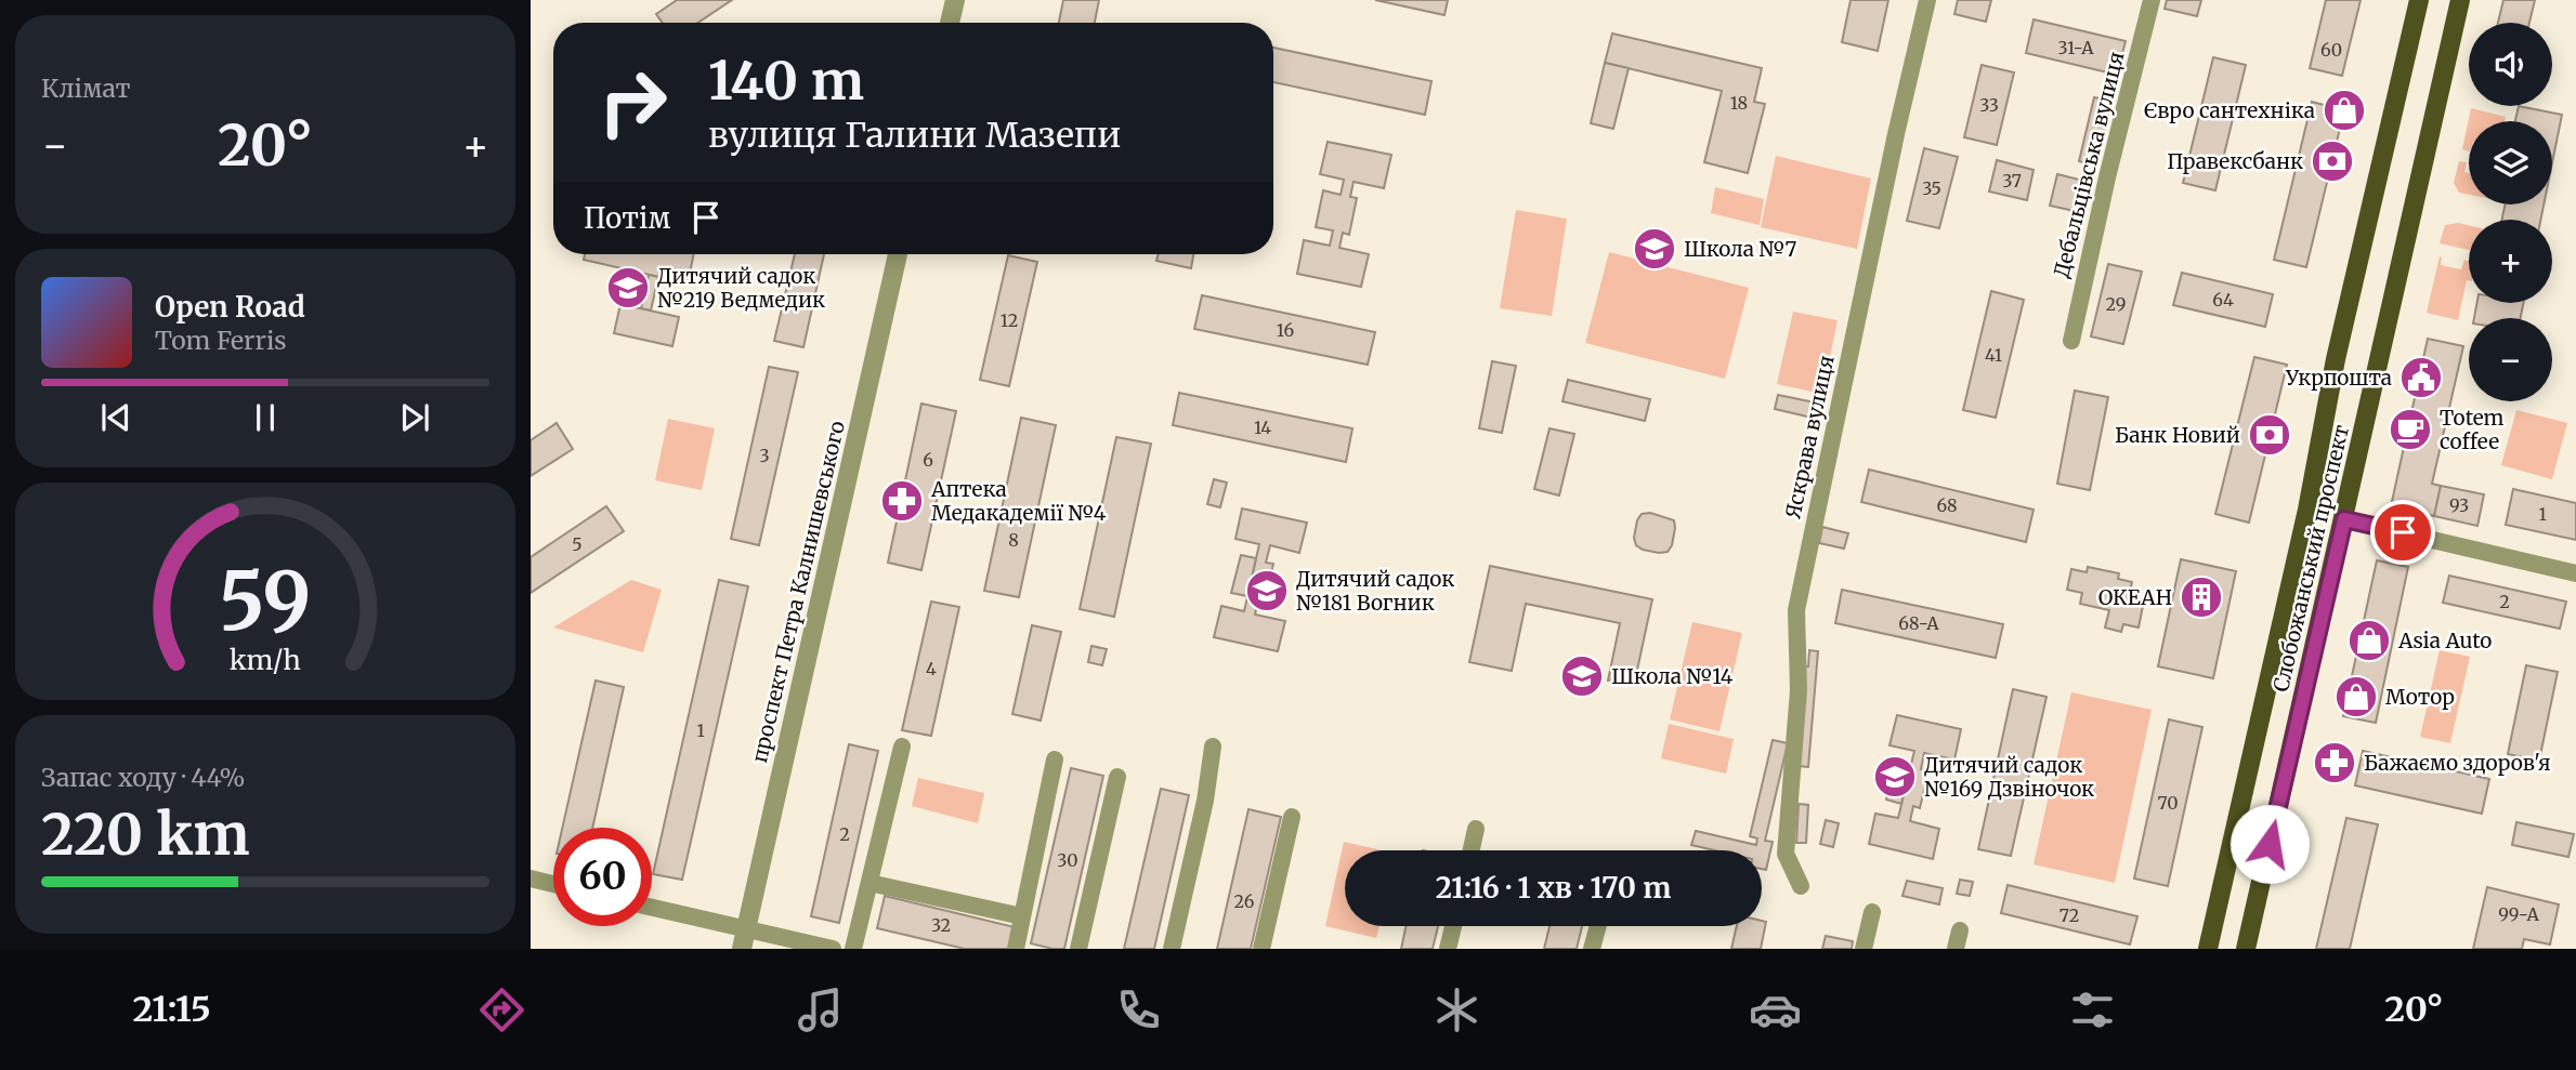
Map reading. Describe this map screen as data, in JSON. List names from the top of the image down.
{
  "streets": {
    "main road": ["Слобожанський проспект"],
    "street": ["Дебальцівська вулиця", "Яскрава вулиця", "проспект Петра Калнишевського"]
  },
  "places": {
    "shop": ["Євро сантехніка", "Asia Auto", "Мотор"],
    "bank": ["Правексбанк", "Банк Новий"],
    "school or university": [
      "Школа №7",
      "Дитячий садок №219 Ведмедик",
      "Дитячий садок №181 Вогник",
      "Школа №14",
      "Дитячий садок №169 Дзвіночок"
    ],
    "public building": ["Укрпошта"],
    "cafe": ["Totem coffee"],
    "pharmacy": ["Аптека Медакадемії №4", "Бажаємо здоров'я"],
    "building": ["ОКЕАН"]
  },
  "house_numbers": [
    "31-А",
    "60",
    "18",
    "33",
    "37",
    "35",
    "64",
    "29",
    "12",
    "16",
    "41",
    "14",
    "3",
    "6",
    "68",
    "93",
    "1",
    "8",
    "5",
    "2",
    "68-А",
    "4",
    "1",
    "70",
    "2",
    "30",
    "26",
    "99-А",
    "72",
    "32"
  ],
  "page": {
    "tile": [
      "Клімат",
      ["Запас ходу · 44%", "220 km"]
    ],
    "map_buttons": ["+", "−"],
    "turn": ["140 m", "вулиця Галини Мазепи"],
    "heat": ["−", "20°", "+"],
    "then": "Потім",
    "song": ["Open Road", "Tom Ferris"],
    "limit": "60",
    "trip": "21:16 · 1 хв · 170 m",
    "tabs": ["21:15", "20°"],
    "gauge": ["59", "km/h"]
  }
}
